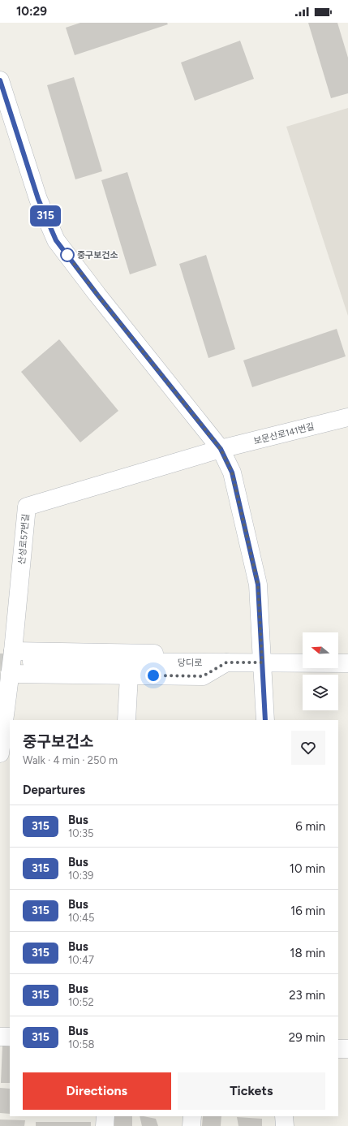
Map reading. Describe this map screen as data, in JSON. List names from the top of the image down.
{
  "streets": {
    "street": ["보문산로141번길", "산성로57번길", "당디로"]
  },
  "crossings": [
    ["보문산로141번길", "산성로57번길"]
  ],
  "places": ["중구보건소"],
  "lines": ["bus line 315"],
  "north": "left",
  "page": {
    "status": "10:29",
    "on_map": "315",
    "heading": [
      ["중구보건소", "Walk · 4 min · 250 m"],
      "Departures"
    ],
    "list": [
      {
        "mark": "315",
        "name": "Bus",
        "note": "10:35",
        "value": "6 min"
      },
      {
        "mark": "315",
        "name": "Bus",
        "note": "10:39",
        "value": "10 min"
      },
      {
        "mark": "315",
        "name": "Bus",
        "note": "10:45",
        "value": "16 min"
      },
      {
        "mark": "315",
        "name": "Bus",
        "note": "10:47",
        "value": "18 min"
      },
      {
        "mark": "315",
        "name": "Bus",
        "note": "10:52",
        "value": "23 min"
      },
      {
        "mark": "315",
        "name": "Bus",
        "note": "10:58",
        "value": "29 min"
      }
    ],
    "buttons": ["Directions", "Tickets"]
  }
}
